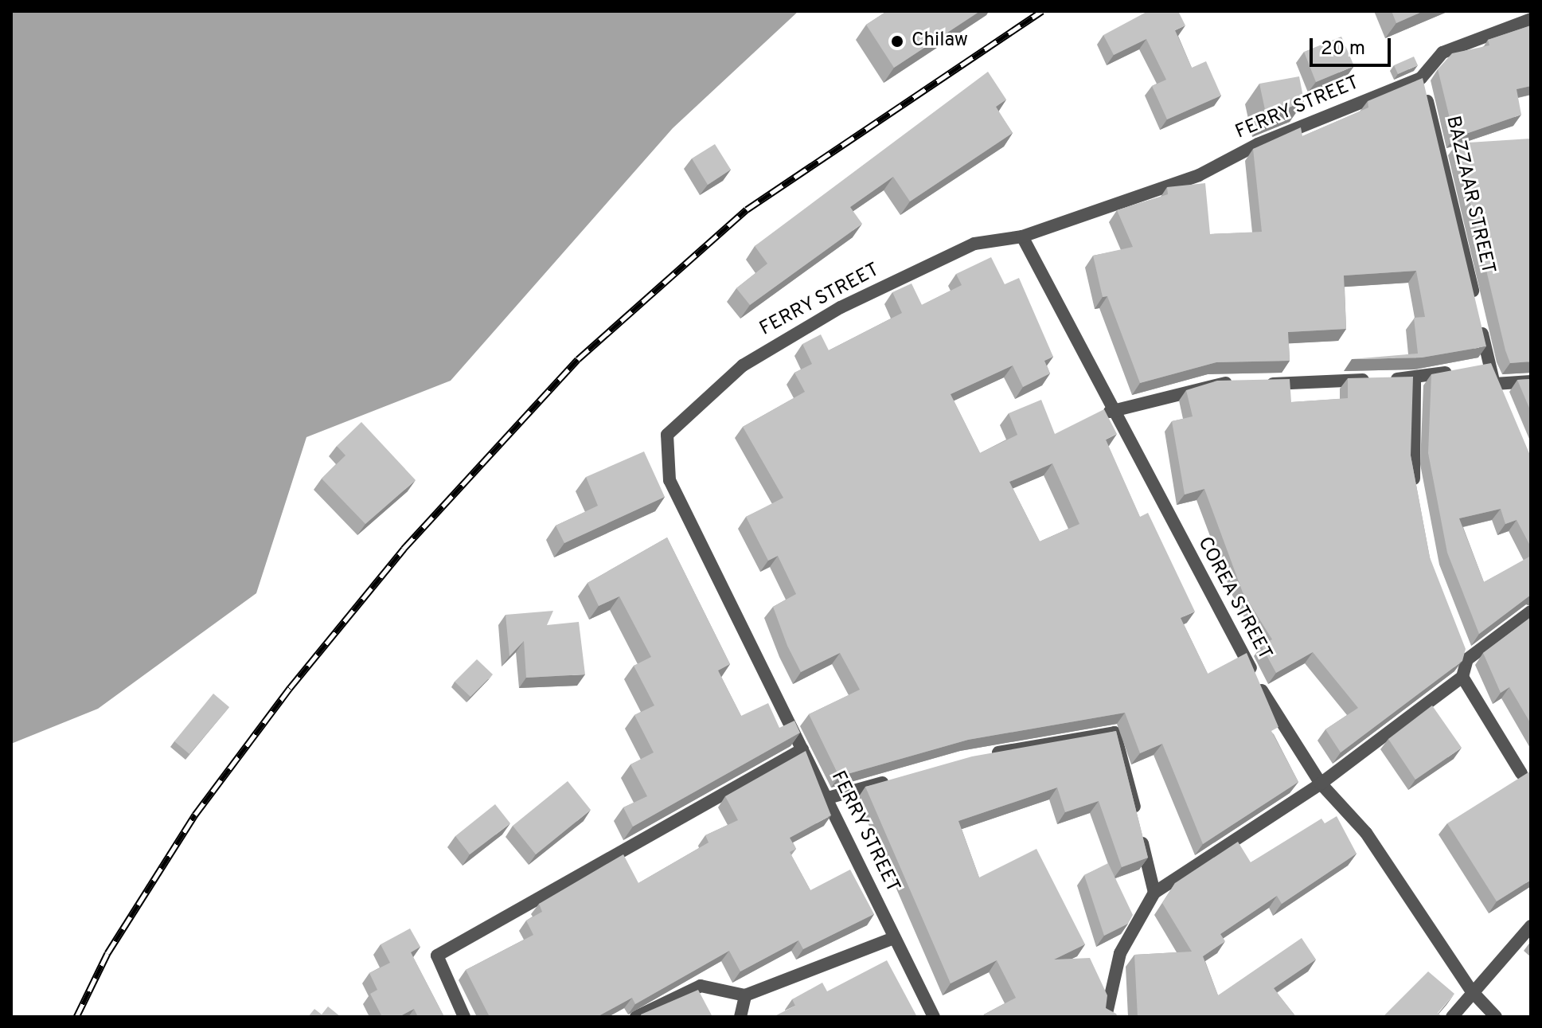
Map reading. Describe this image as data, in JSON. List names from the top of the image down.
{
  "streets": {
    "street": ["FERRY STREET", "BAZZAAR STREET", "COREA STREET"]
  },
  "crossings": [
    ["FERRY STREET", "BAZZAAR STREET"],
    ["FERRY STREET", "COREA STREET"]
  ],
  "places": ["Chilaw"],
  "scale_bar": "20 m"
}
